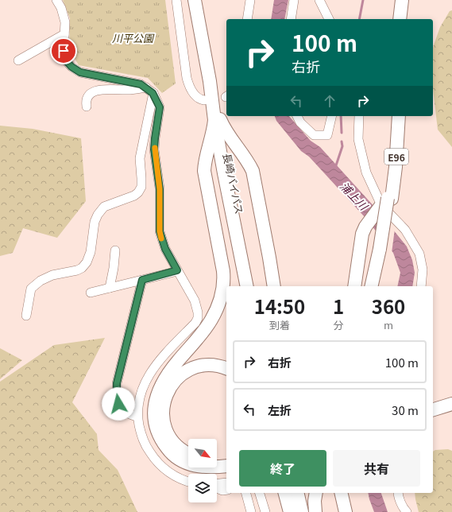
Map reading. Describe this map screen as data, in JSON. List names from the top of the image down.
{
  "streets": {
    "highway": ["E96", "長崎バイパス"]
  },
  "water": ["浦上川"],
  "parks": ["川平公園"],
  "north": "bottom right",
  "page": {
    "turn": ["100 m", "右折"],
    "eta": [
      "14:50",
      "到着",
      "1",
      "分",
      "360",
      "m"
    ],
    "list": [
      {
        "name": "右折",
        "value": "100 m"
      },
      {
        "name": "左折",
        "value": "30 m"
      }
    ],
    "buttons": ["終了", "共有"]
  }
}
